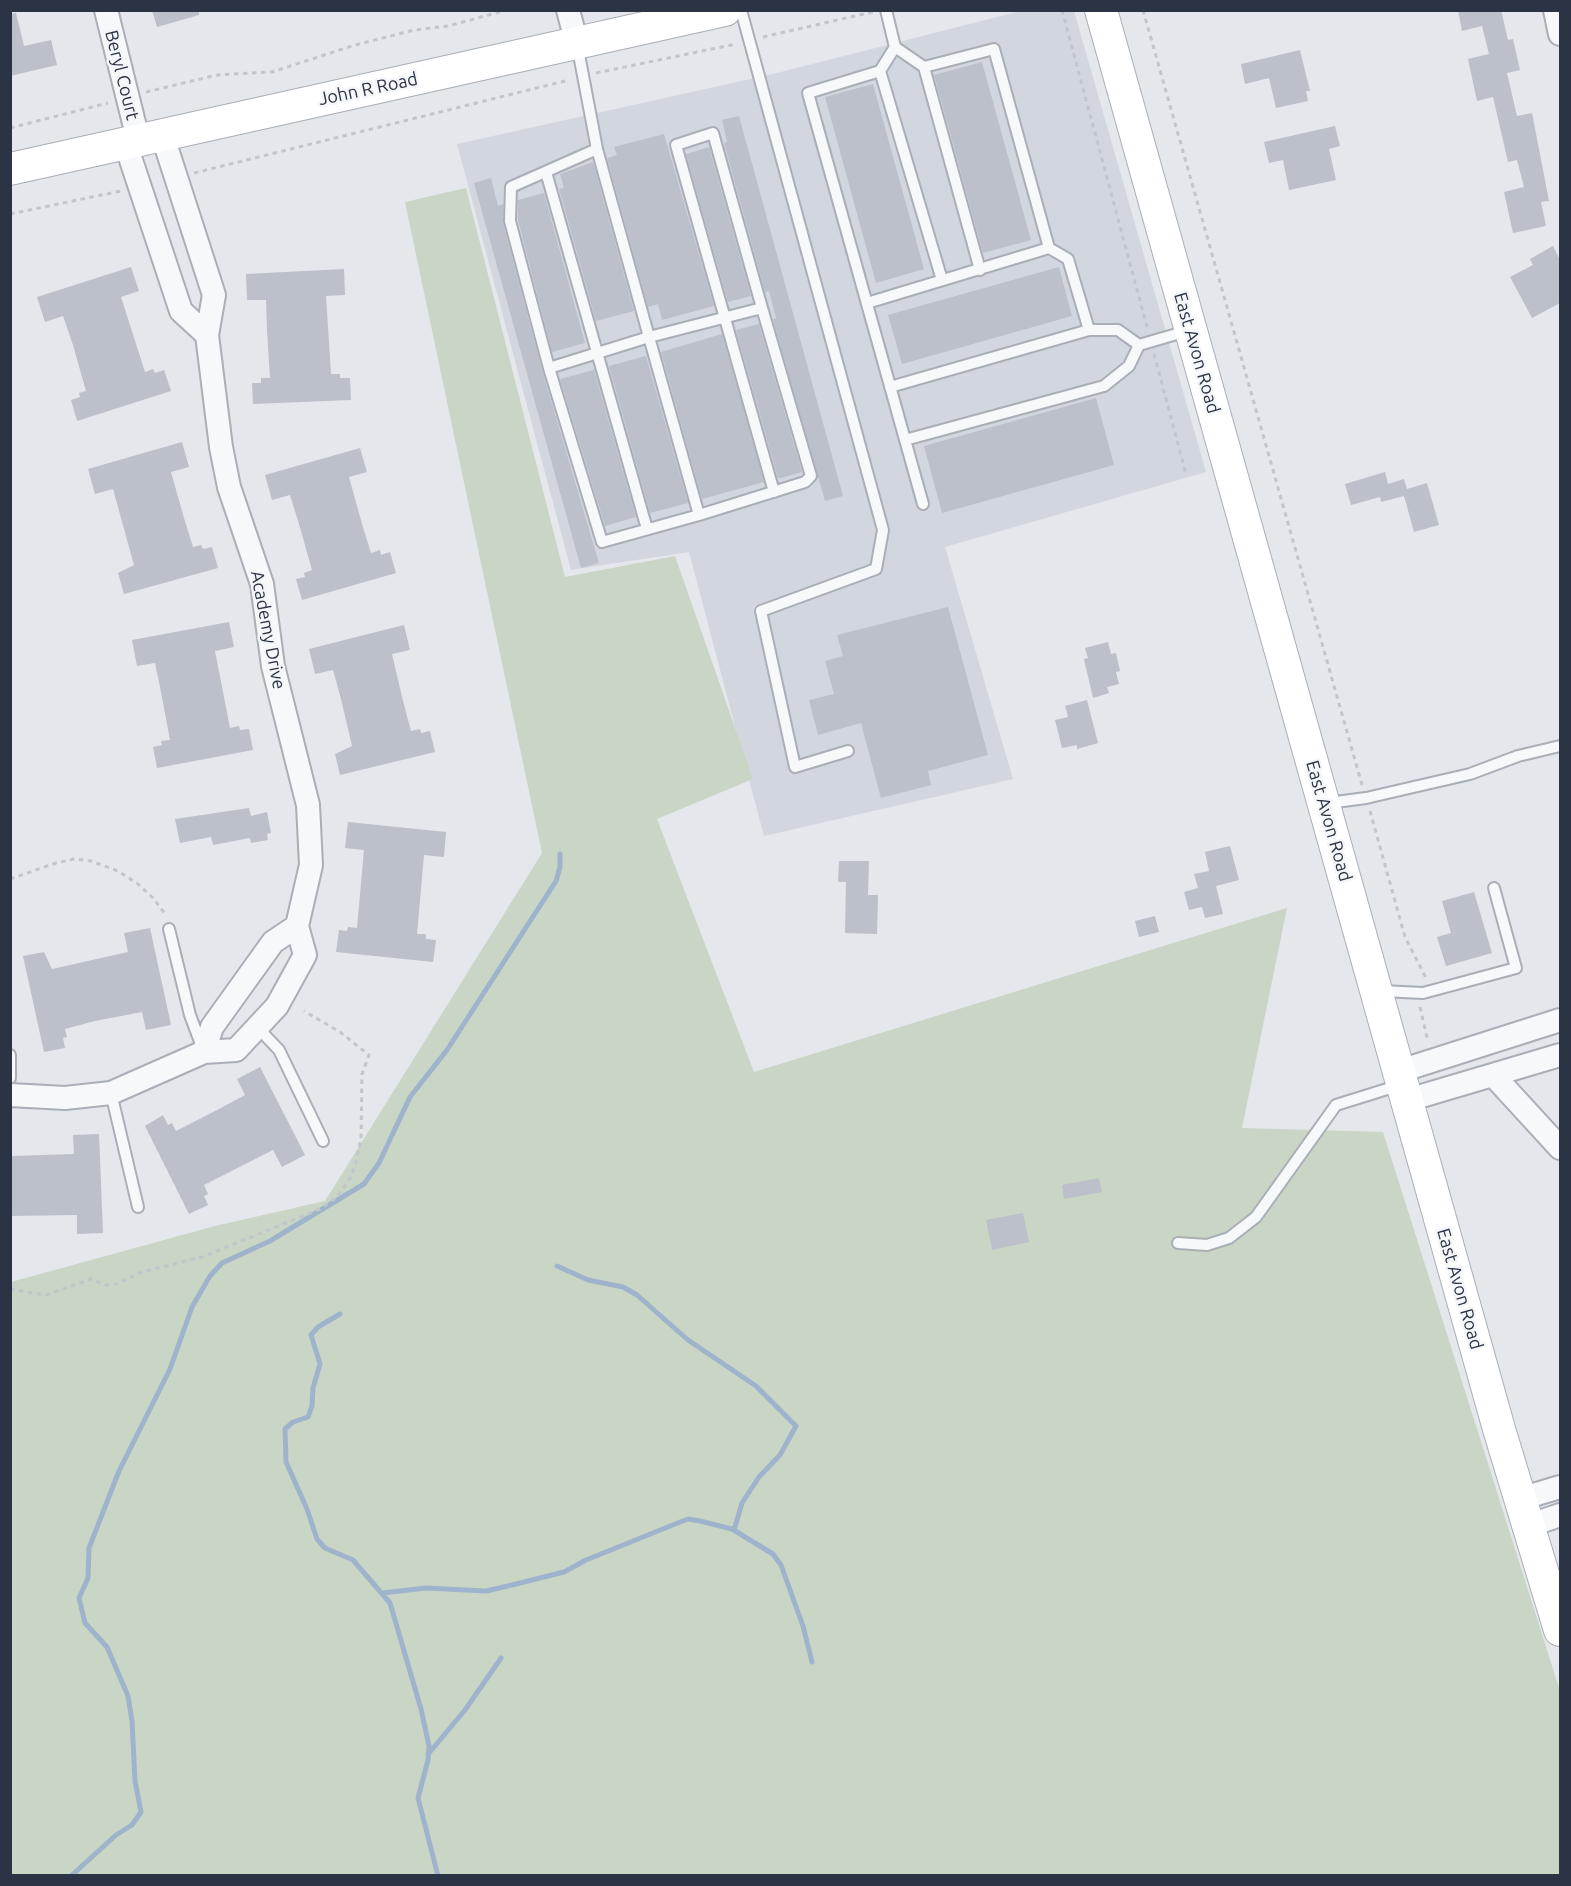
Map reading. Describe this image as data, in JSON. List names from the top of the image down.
{
  "streets": {
    "main road": ["John R Road", "East Avon Road"],
    "street": ["Beryl Court", "Academy Drive"]
  },
  "crossings": [
    ["Beryl Court", "John R Road"],
    ["Beryl Court", "Academy Drive"],
    ["John R Road", "Academy Drive"]
  ]
}
